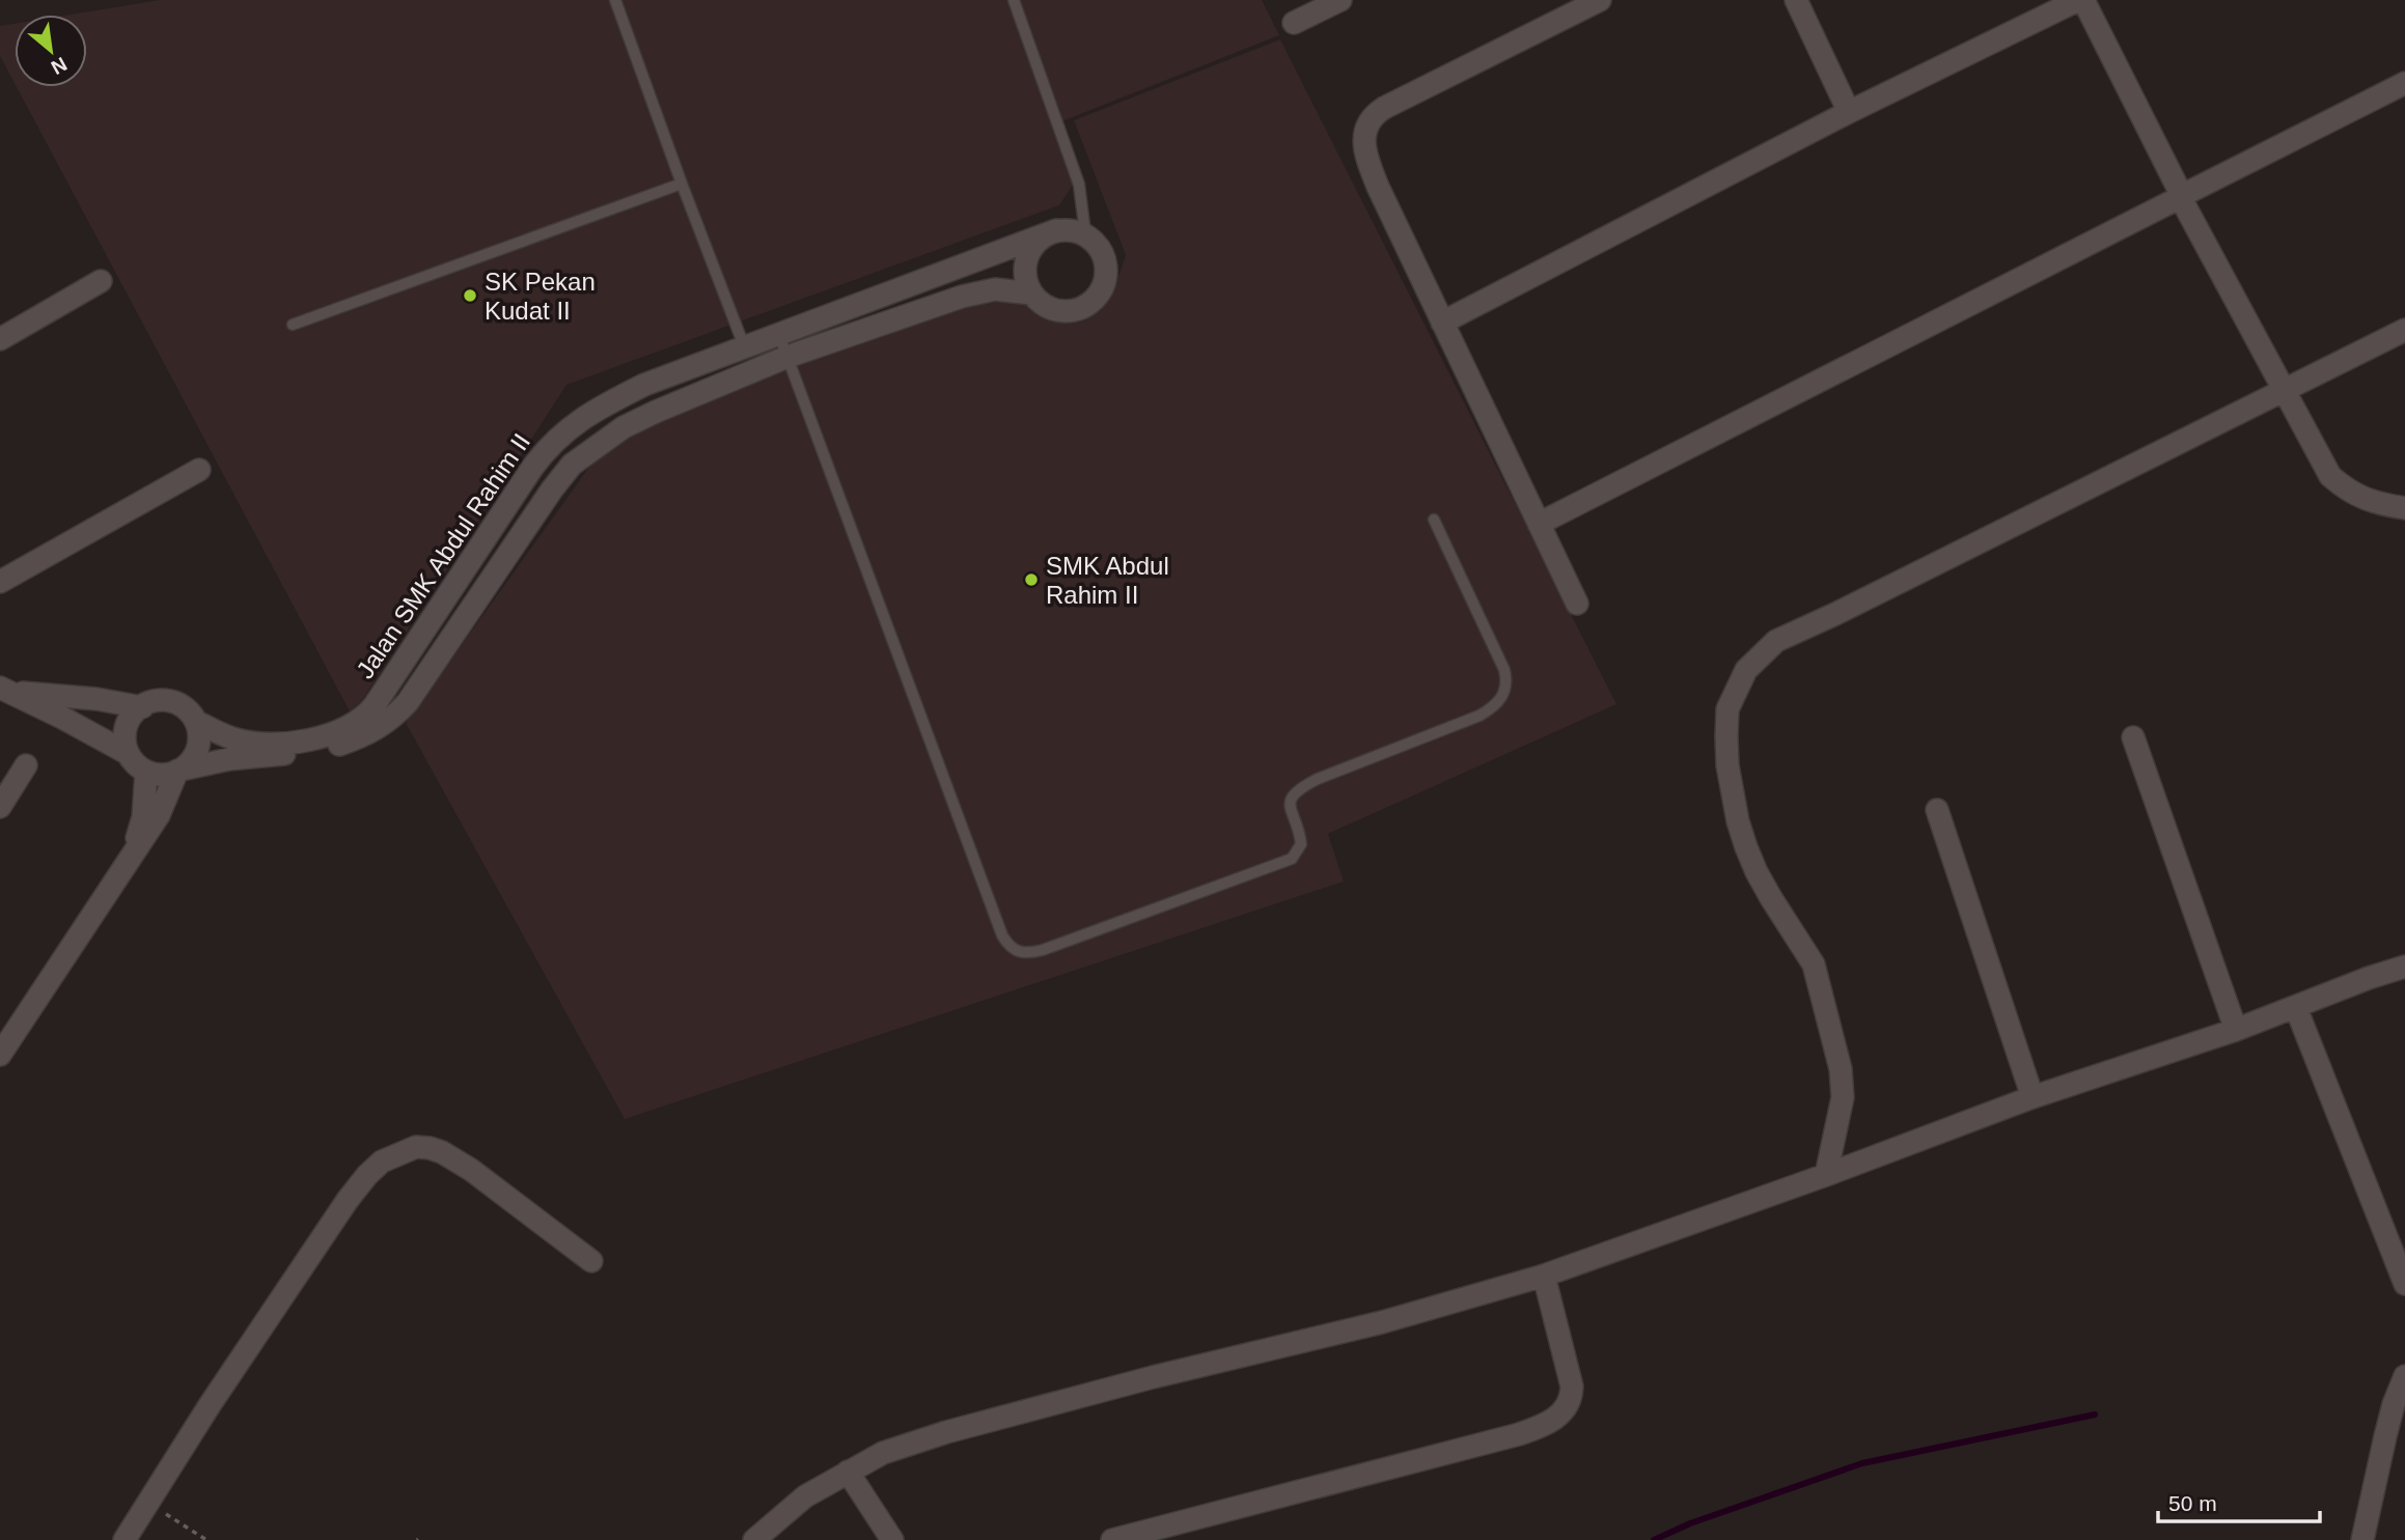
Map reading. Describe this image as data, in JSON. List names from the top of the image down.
{
  "streets": {
    "street": ["Jalan SMK Abdul Rahim II"]
  },
  "places": ["SK Pekan Kudat II", "SMK Abdul Rahim II"],
  "scale_bar": "50 m",
  "north": "bottom right"
}
